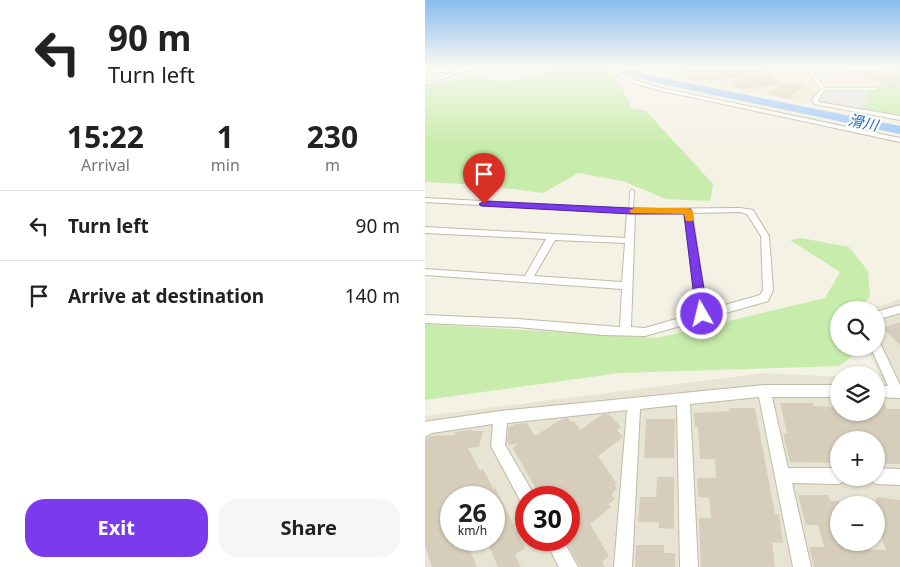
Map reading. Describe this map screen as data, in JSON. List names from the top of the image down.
{
  "water": ["滑川"],
  "page": {
    "turn": ["90 m", "Turn left"],
    "eta": [
      "15:22",
      "Arrival",
      "1",
      "min",
      "230",
      "m"
    ],
    "list": [
      {
        "name": "Turn left",
        "value": "90 m"
      },
      {
        "name": "Arrive at destination",
        "value": "140 m"
      }
    ],
    "map_buttons": ["+", "−"],
    "speed": "26 km/h",
    "limit": "30",
    "buttons": ["Exit", "Share"]
  }
}
